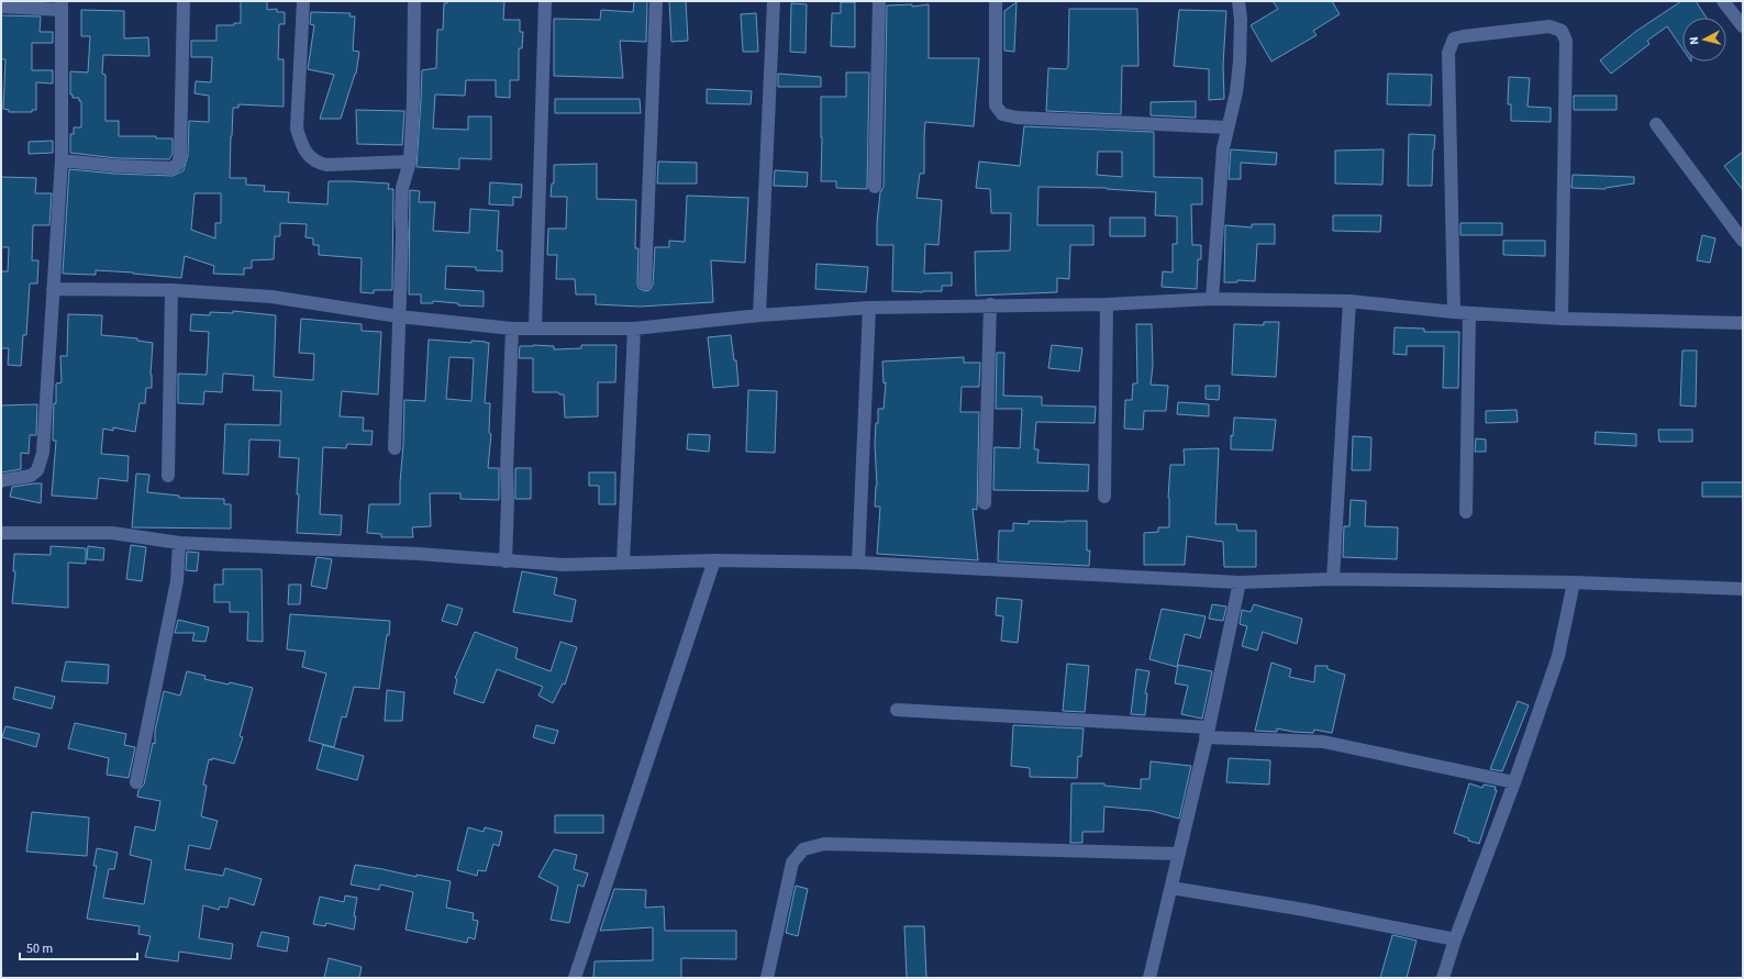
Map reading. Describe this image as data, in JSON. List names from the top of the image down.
{
  "scale_bar": "50 m",
  "north": "left"
}
